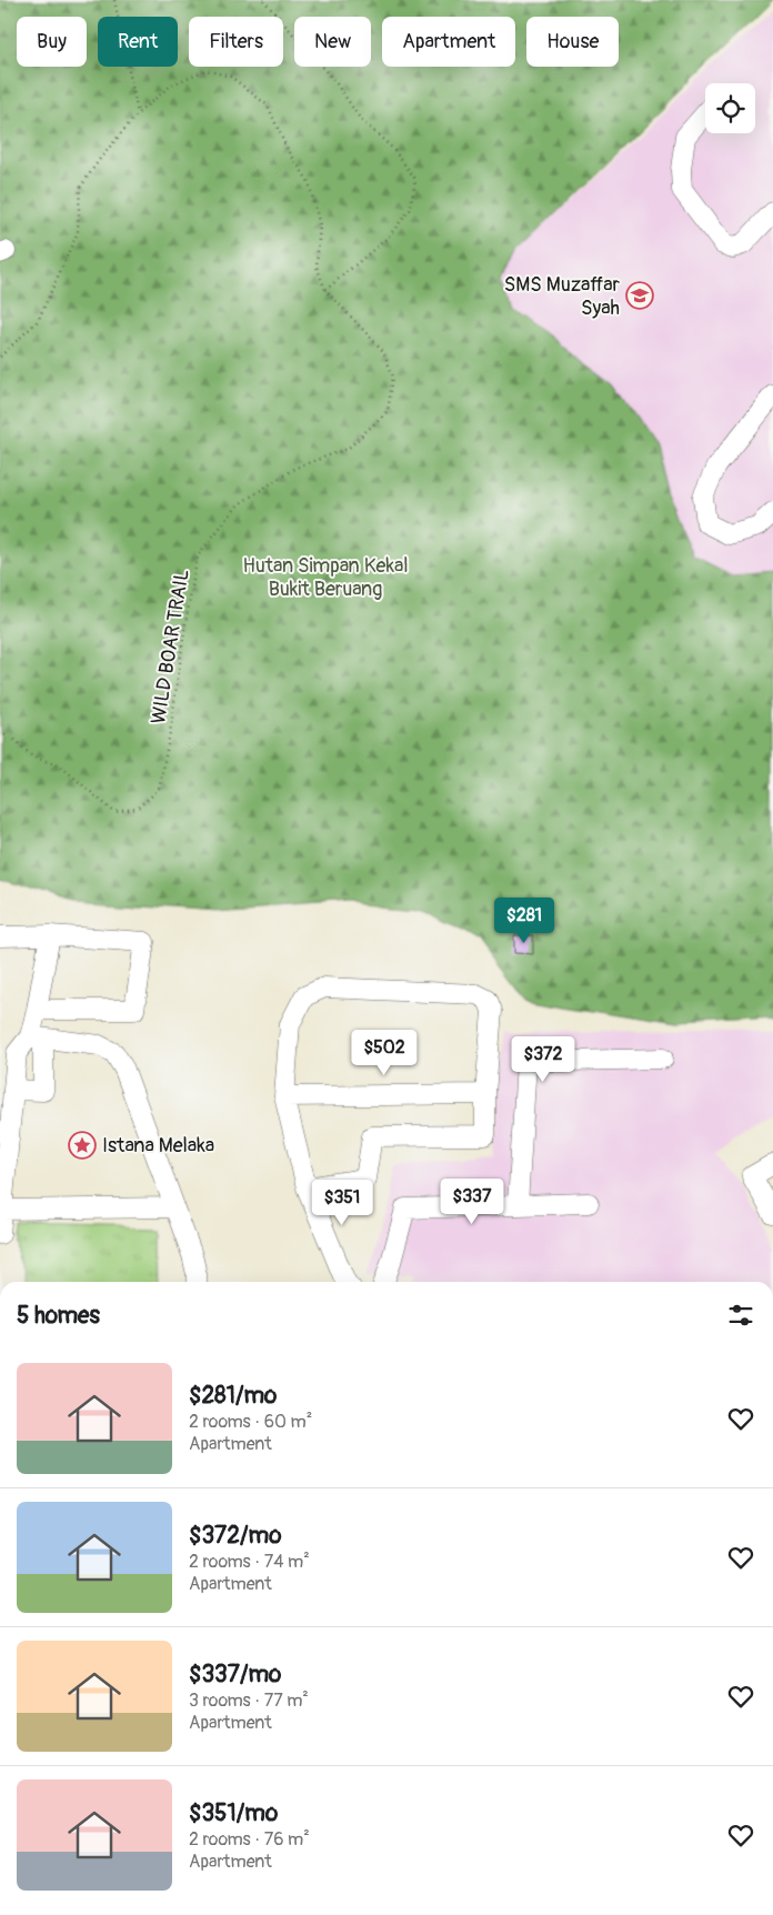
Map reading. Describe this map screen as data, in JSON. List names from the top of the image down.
{
  "streets": {
    "path": ["WILD BOAR TRAIL"]
  },
  "parks": ["Hutan Simpan Kekal Bukit Beruang"],
  "places": {
    "school or university": ["SMS Muzaffar Syah"],
    "place": ["Istana Melaka"]
  },
  "page": {
    "chip": [
      "Buy",
      "Rent",
      "Filters",
      "New",
      "Apartment",
      "House"
    ],
    "price": [
      "$281",
      "$502",
      "$372",
      "$337",
      "$351"
    ],
    "heading": "5 homes",
    "list": [
      {
        "name": "$281/mo",
        "note": "2 rooms · 60 m² · Apartment"
      },
      {
        "name": "$372/mo",
        "note": "2 rooms · 74 m² · Apartment"
      },
      {
        "name": "$337/mo",
        "note": "3 rooms · 77 m² · Apartment"
      },
      {
        "name": "$351/mo",
        "note": "2 rooms · 76 m² · Apartment"
      }
    ]
  }
}
